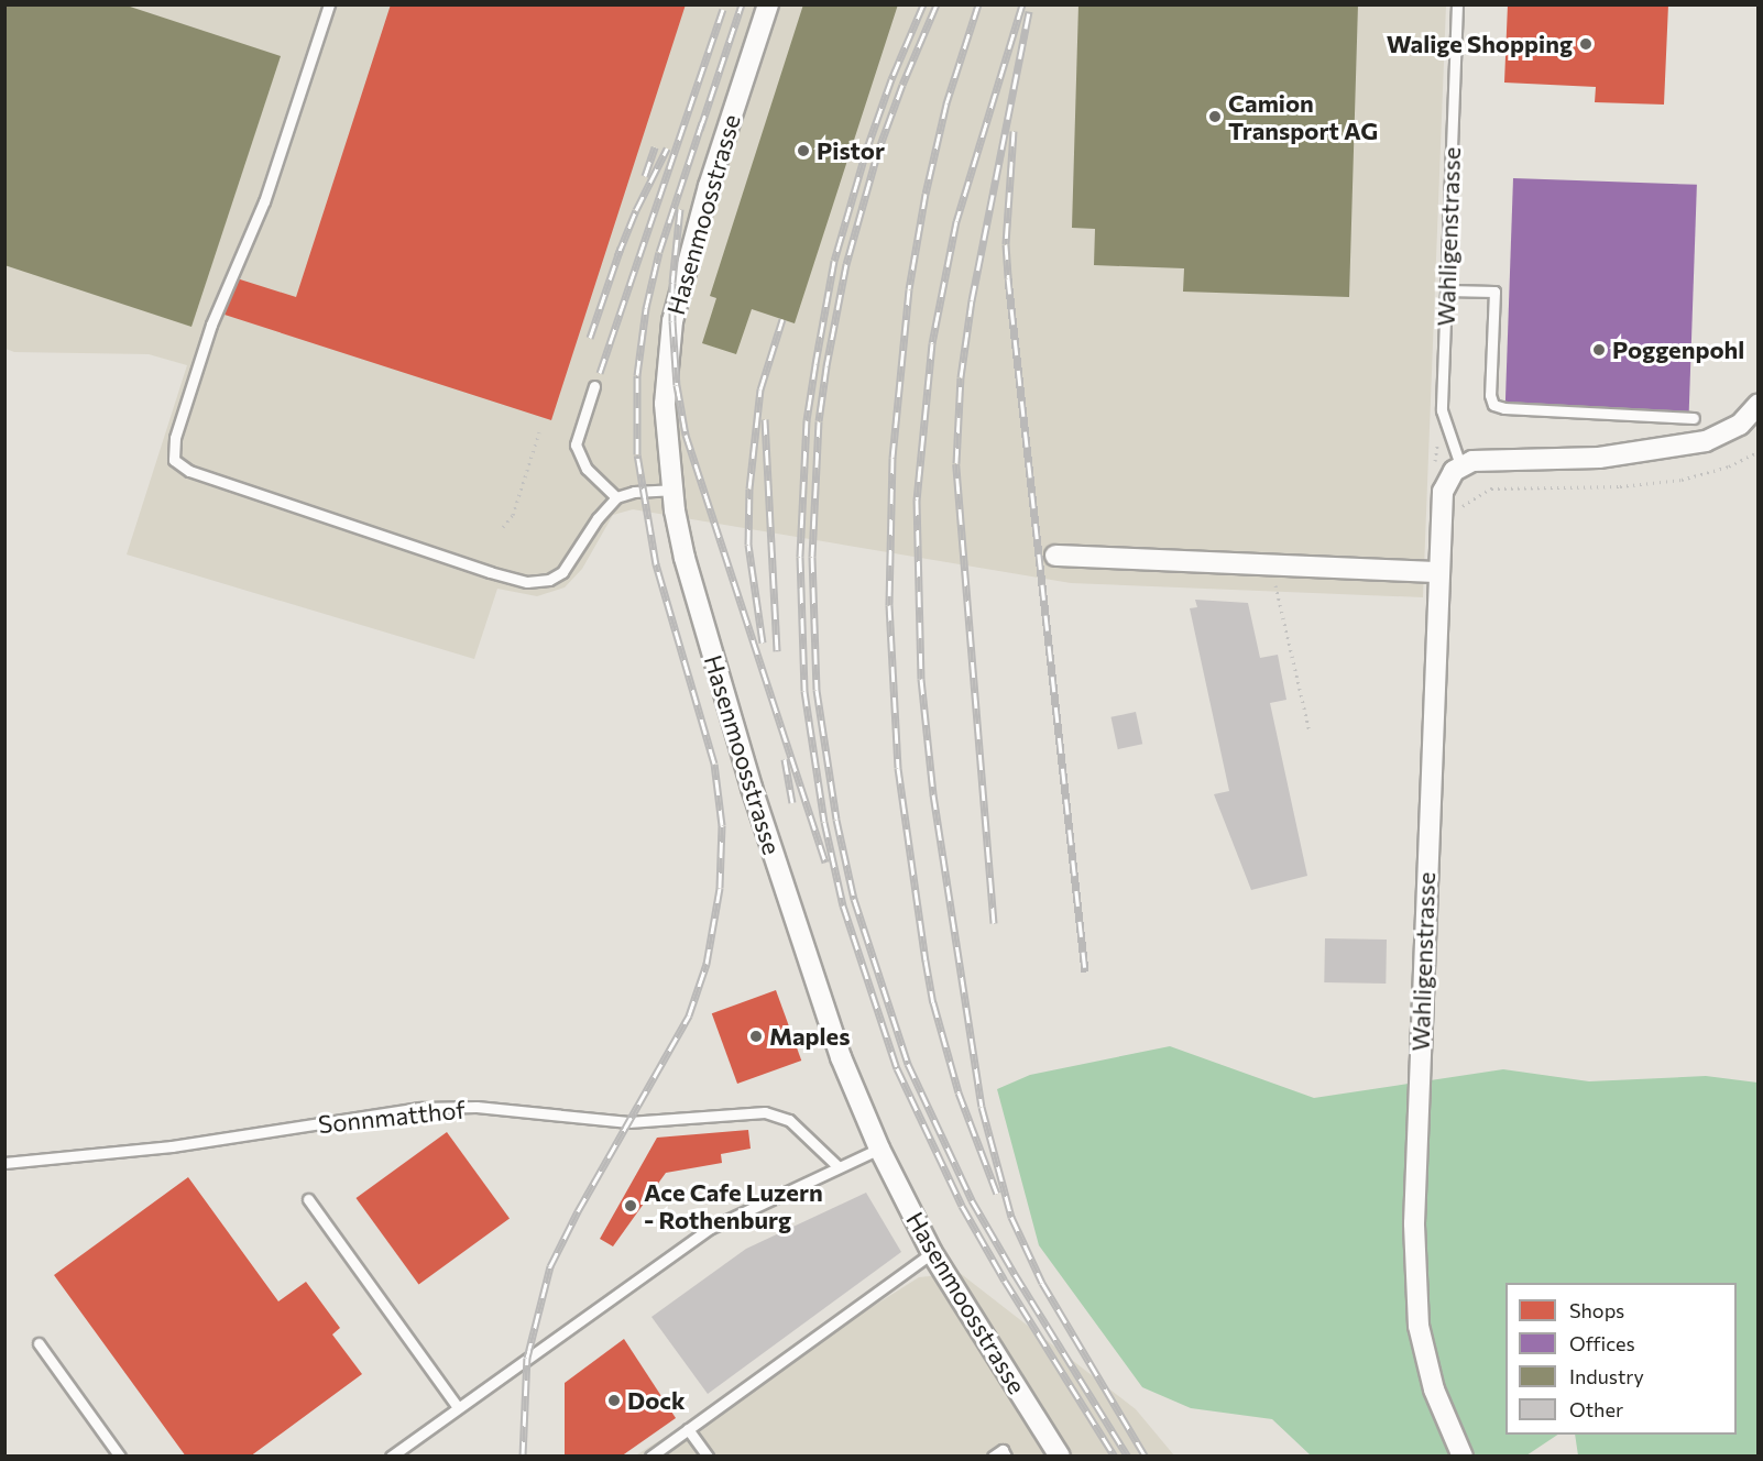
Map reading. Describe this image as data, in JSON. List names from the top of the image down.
{
  "streets": {
    "street": ["Hasenmoosstrasse", "Wahligenstrasse"],
    "lane": ["Sonnmatthof"]
  },
  "places": [
    "Walige Shopping",
    "Camion Transport AG",
    "Pistor",
    "Poggenpohl",
    "Maples",
    "Ace Cafe Luzern - Rothenburg",
    "Dock"
  ],
  "legend": [
    "Shops",
    "Offices",
    "Industry",
    "Other"
  ]
}
